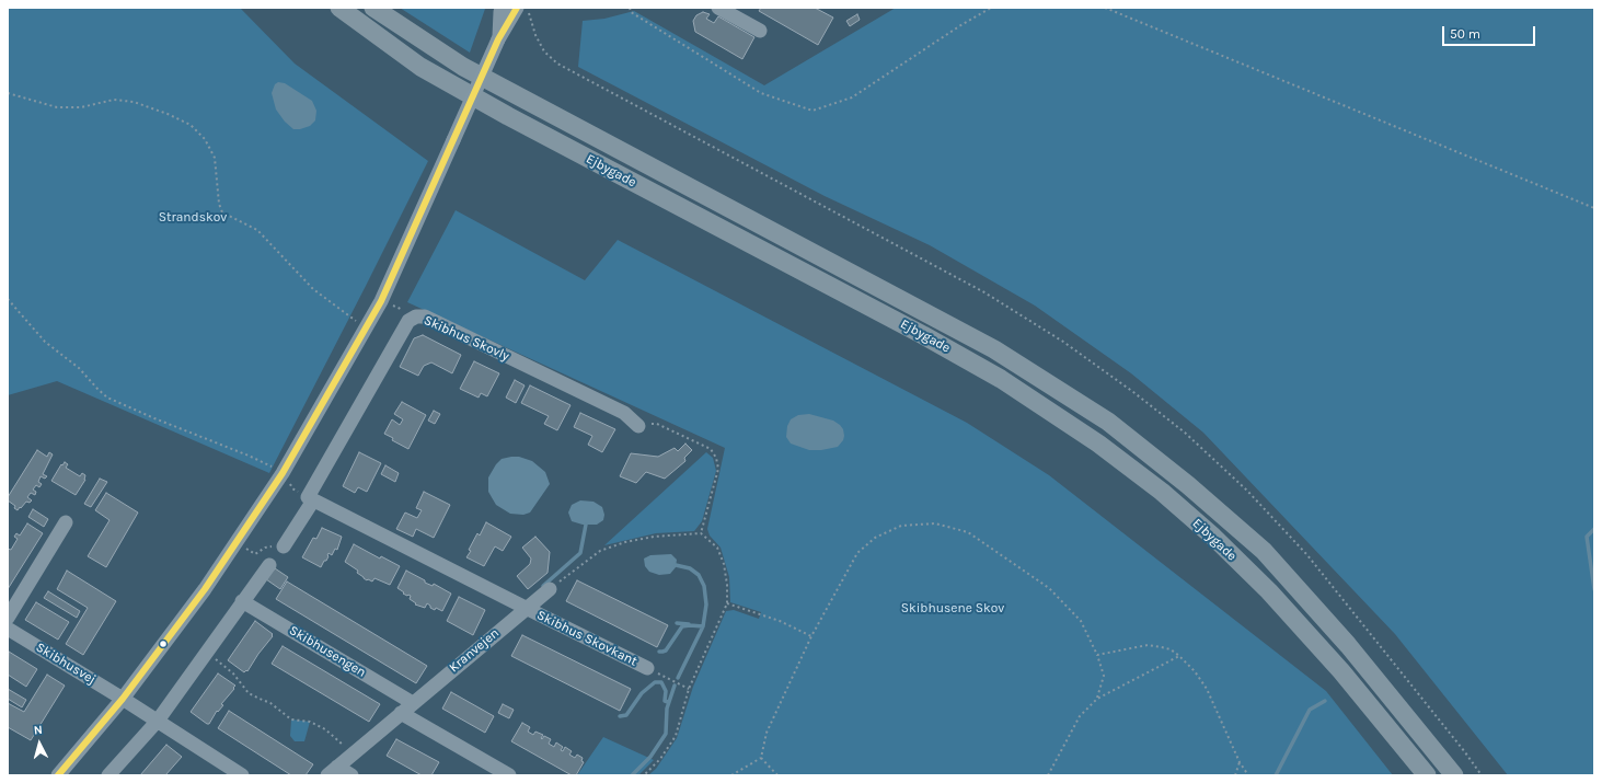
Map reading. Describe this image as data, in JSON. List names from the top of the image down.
{
  "streets": {
    "main road": ["Ejbygade"],
    "street": [
      "Skibhus Skovly",
      "Skibhus Skovkant",
      "Kranvejen",
      "Skibhusengen",
      "Skibhusvej"
    ]
  },
  "crossings": [
    ["Skibhus Skovkant", "Kranvejen"],
    ["Kranvejen", "Skibhusengen"]
  ],
  "parks": ["Strandskov", "Skibhusene Skov"],
  "scale_bar": "50 m",
  "north": "top"
}
